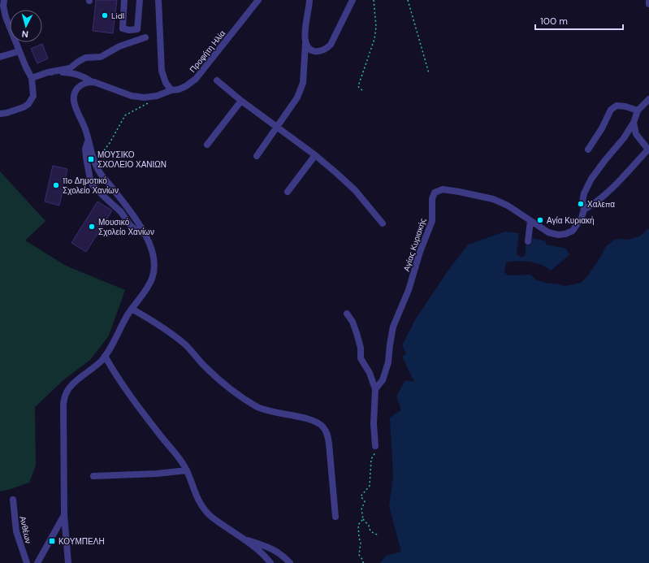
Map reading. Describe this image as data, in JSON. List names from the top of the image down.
{
  "streets": {
    "street": ["Προφήτη Ηλία", "Αγίας Κυριακής", "Ανθέων"]
  },
  "places": {
    "other": [
      "Lidl",
      "11o Δημοτικό Σχολείο Χανίων",
      "Χαλεπα",
      "Αγία Κυριακή",
      "Μουσικό Σχολείο Χανίων"
    ],
    "transit": ["ΜΟΥΣΙΚΟ ΣΧΟΛΕΙΟ ΧΑΝΙΩΝ", "ΚΟΥΜΠΕΛΗ"]
  },
  "scale_bar": "100 m",
  "north": "bottom"
}
